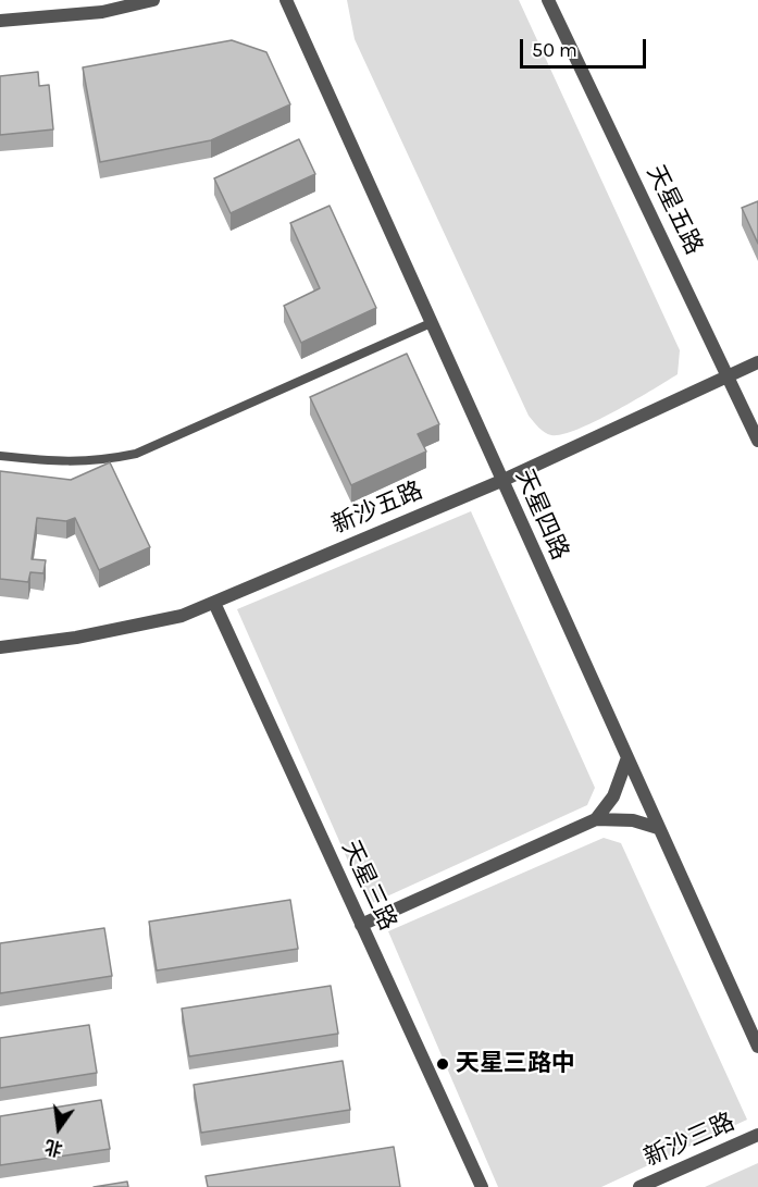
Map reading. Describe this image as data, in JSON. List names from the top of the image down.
{
  "streets": {
    "street": [
      "天星五路",
      "新沙五路",
      "天星四路",
      "天星三路",
      "新沙三路"
    ]
  },
  "crossings": [
    ["天星五路", "新沙五路"],
    ["新沙五路", "天星四路"],
    ["新沙五路", "天星三路"]
  ],
  "places": ["天星三路中"],
  "scale_bar": "50 m",
  "north": "bottom"
}
